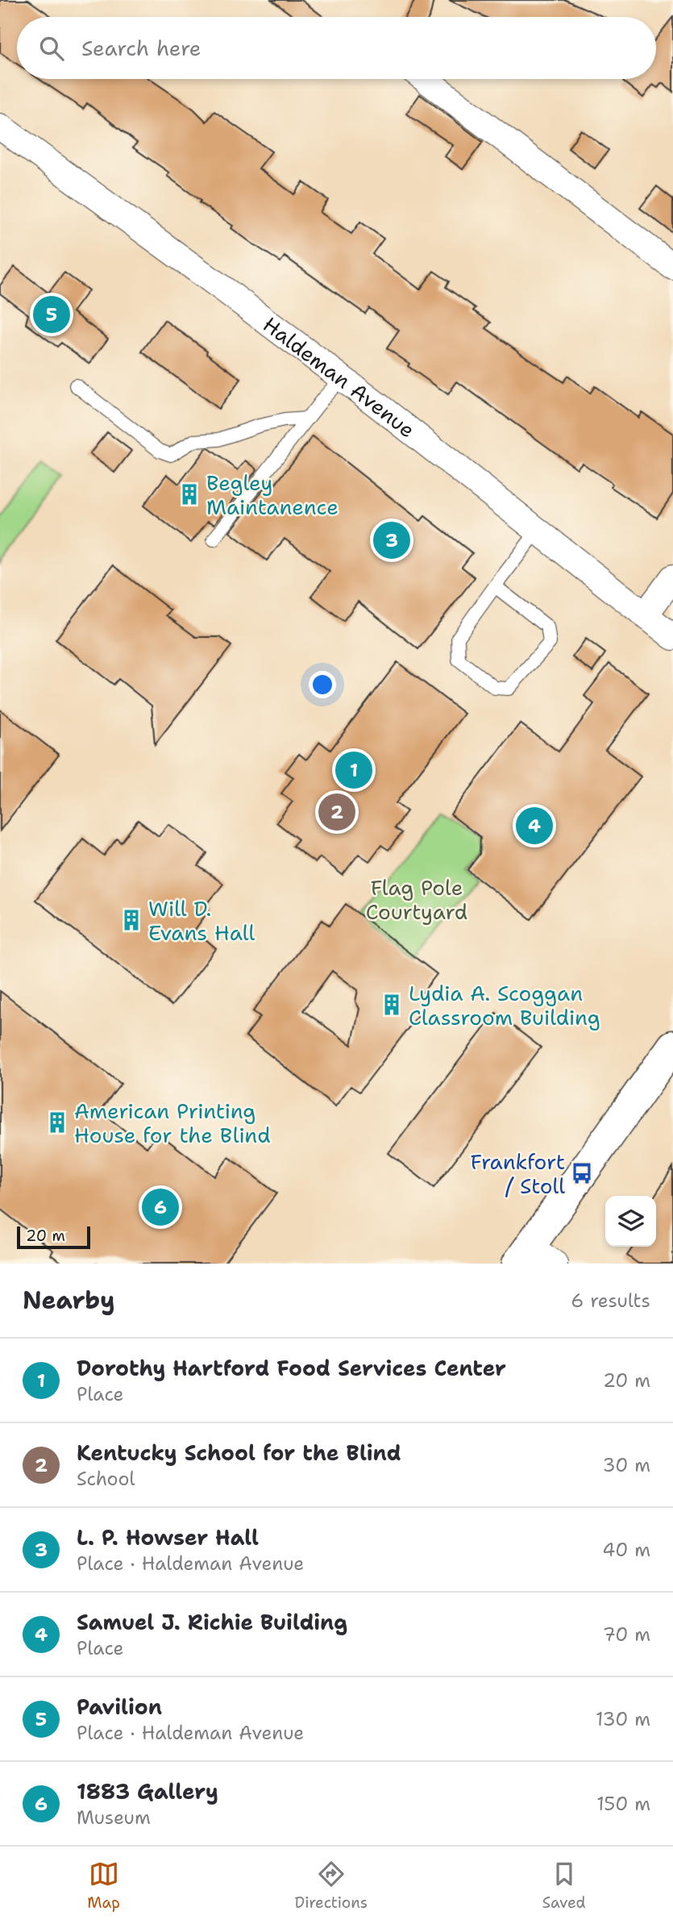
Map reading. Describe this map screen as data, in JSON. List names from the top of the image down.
{
  "streets": {
    "street": ["Haldeman Avenue"]
  },
  "parks": ["Flag Pole Courtyard"],
  "places": {
    "building": [
      "Begley Maintanence",
      "Will D. Evans Hall",
      "Lydia A. Scoggan Classroom Building",
      "American Printing House for the Blind"
    ],
    "bus stop": ["Frankfort / Stoll"]
  },
  "scale_bar": "20 m",
  "page": {
    "search": "Search here",
    "pins": [
      "5",
      "3",
      "1",
      "2",
      "4",
      "6"
    ],
    "scale": "20 m",
    "heading": ["Nearby", "6 results"],
    "list": [
      {
        "mark": "1",
        "name": "Dorothy Hartford Food Services Center",
        "note": "Place",
        "value": "20 m"
      },
      {
        "mark": "2",
        "name": "Kentucky School for the Blind",
        "note": "School",
        "value": "30 m"
      },
      {
        "mark": "3",
        "name": "L. P. Howser Hall",
        "note": "Place · Haldeman Avenue",
        "value": "40 m"
      },
      {
        "mark": "4",
        "name": "Samuel J. Richie Building",
        "note": "Place",
        "value": "70 m"
      },
      {
        "mark": "5",
        "name": "Pavilion",
        "note": "Place · Haldeman Avenue",
        "value": "130 m"
      },
      {
        "mark": "6",
        "name": "1883 Gallery",
        "note": "Museum",
        "value": "150 m"
      }
    ],
    "nav": ["Map", "Directions", "Saved"]
  }
}
